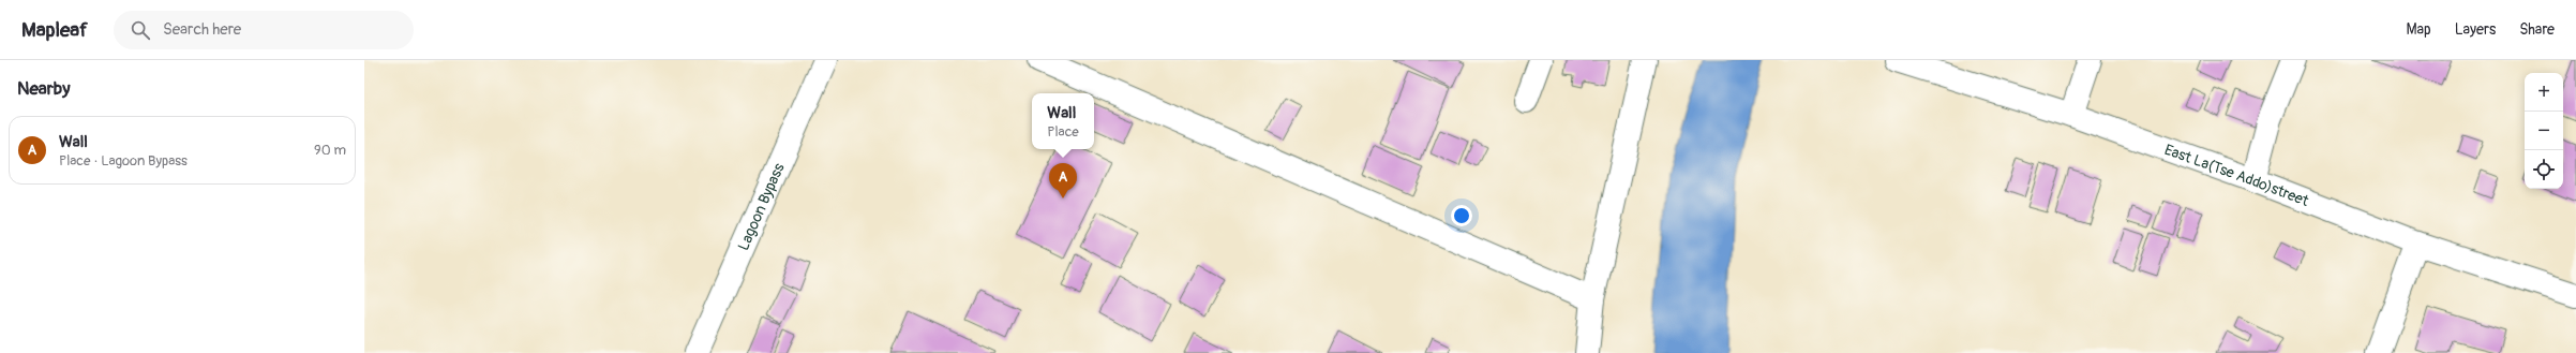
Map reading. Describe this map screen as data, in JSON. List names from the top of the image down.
{
  "streets": {
    "street": ["East La(Tse Addo)street", "Lagoon Bypass"]
  },
  "page": {
    "header": "Mapleaf",
    "search": "Search here",
    "nav": ["Map", "Layers", "Share"],
    "heading": "Nearby",
    "map_buttons": ["+", "−"],
    "popup": ["Wall", "Place"],
    "list": [
      {
        "mark": "A",
        "name": "Wall",
        "note": "Place · Lagoon Bypass",
        "value": "90 m"
      }
    ],
    "pins": "A"
  }
}
